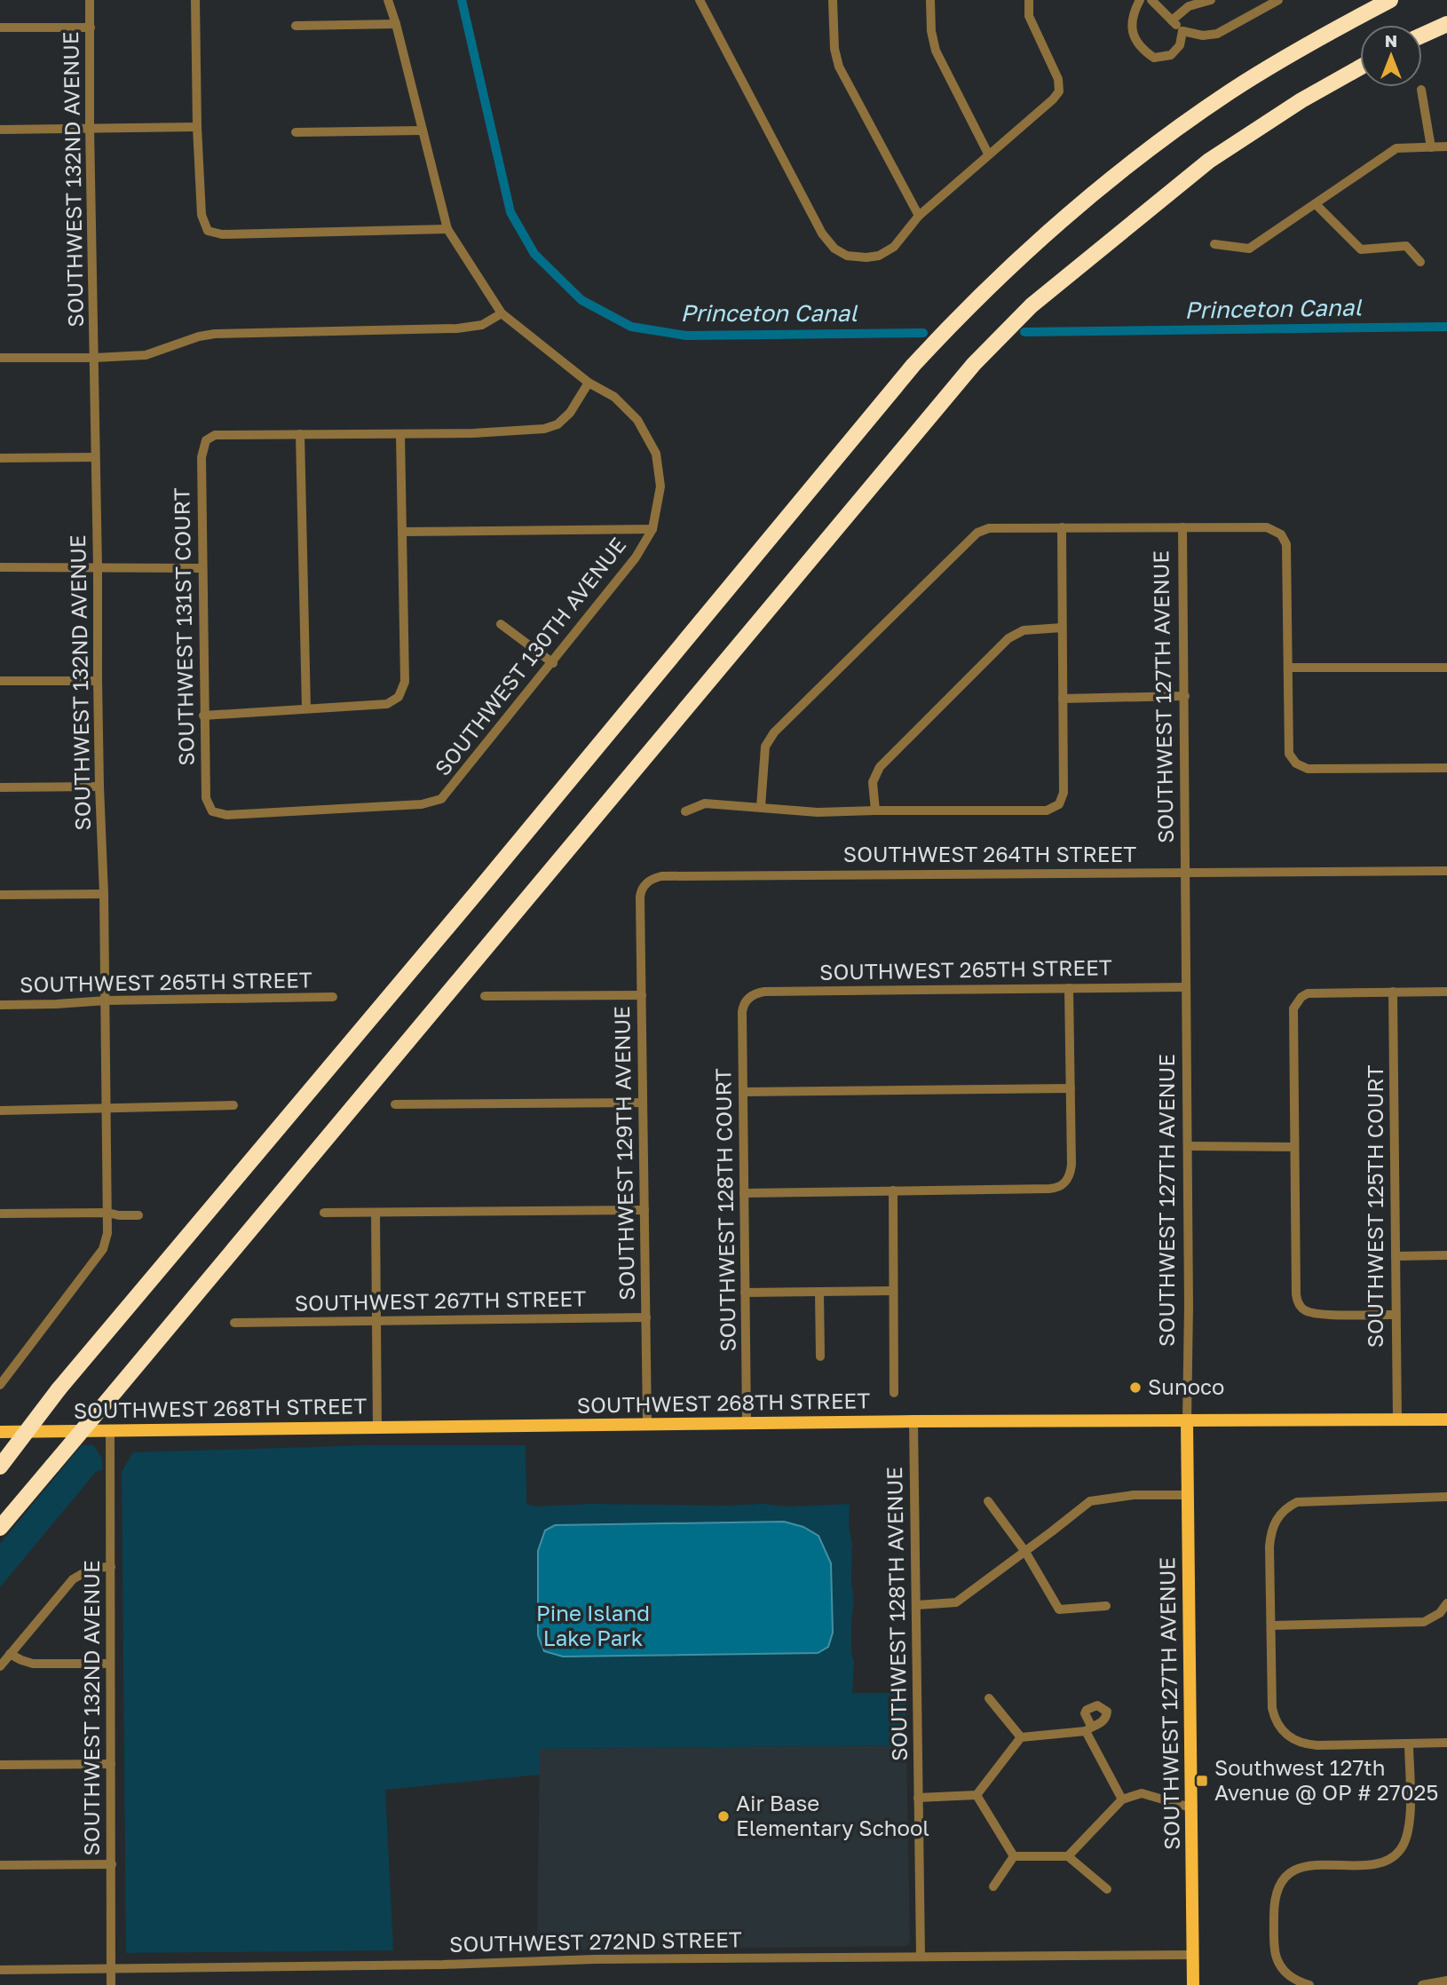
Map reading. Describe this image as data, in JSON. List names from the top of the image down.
{
  "streets": {
    "main road": ["SOUTHWEST 127TH AVENUE", "SOUTHWEST 268TH STREET"],
    "street": [
      "SOUTHWEST 132ND AVENUE",
      "SOUTHWEST 131ST COURT",
      "SOUTHWEST 130TH AVENUE",
      "SOUTHWEST 264TH STREET",
      "SOUTHWEST 265TH STREET",
      "SOUTHWEST 129TH AVENUE",
      "SOUTHWEST 125TH COURT",
      "SOUTHWEST 128TH COURT",
      "SOUTHWEST 267TH STREET",
      "SOUTHWEST 128TH AVENUE",
      "SOUTHWEST 272ND STREET"
    ]
  },
  "crossings": [
    ["SOUTHWEST 132ND AVENUE", "SOUTHWEST 265TH STREET"],
    ["SOUTHWEST 132ND AVENUE", "SOUTHWEST 268TH STREET"],
    ["SOUTHWEST 132ND AVENUE", "SOUTHWEST 272ND STREET"],
    ["SOUTHWEST 131ST COURT", "SOUTHWEST 130TH AVENUE"],
    ["SOUTHWEST 127TH AVENUE", "SOUTHWEST 264TH STREET"],
    ["SOUTHWEST 127TH AVENUE", "SOUTHWEST 265TH STREET"],
    ["SOUTHWEST 127TH AVENUE", "SOUTHWEST 268TH STREET"],
    ["SOUTHWEST 127TH AVENUE", "SOUTHWEST 272ND STREET"],
    ["SOUTHWEST 264TH STREET", "SOUTHWEST 129TH AVENUE"],
    ["SOUTHWEST 265TH STREET", "SOUTHWEST 128TH COURT"],
    ["SOUTHWEST 129TH AVENUE", "SOUTHWEST 267TH STREET"],
    ["SOUTHWEST 129TH AVENUE", "SOUTHWEST 268TH STREET"],
    ["SOUTHWEST 125TH COURT", "SOUTHWEST 268TH STREET"],
    ["SOUTHWEST 128TH COURT", "SOUTHWEST 268TH STREET"],
    ["SOUTHWEST 268TH STREET", "SOUTHWEST 128TH AVENUE"],
    ["SOUTHWEST 128TH AVENUE", "SOUTHWEST 272ND STREET"]
  ],
  "water": ["Princeton Canal"],
  "parks": ["Pine Island Lake Park"],
  "places": {
    "other": ["Sunoco", "Air Base Elementary School"],
    "transit": ["Southwest 127th Avenue @ OP # 27025"]
  },
  "north": "top"
}
